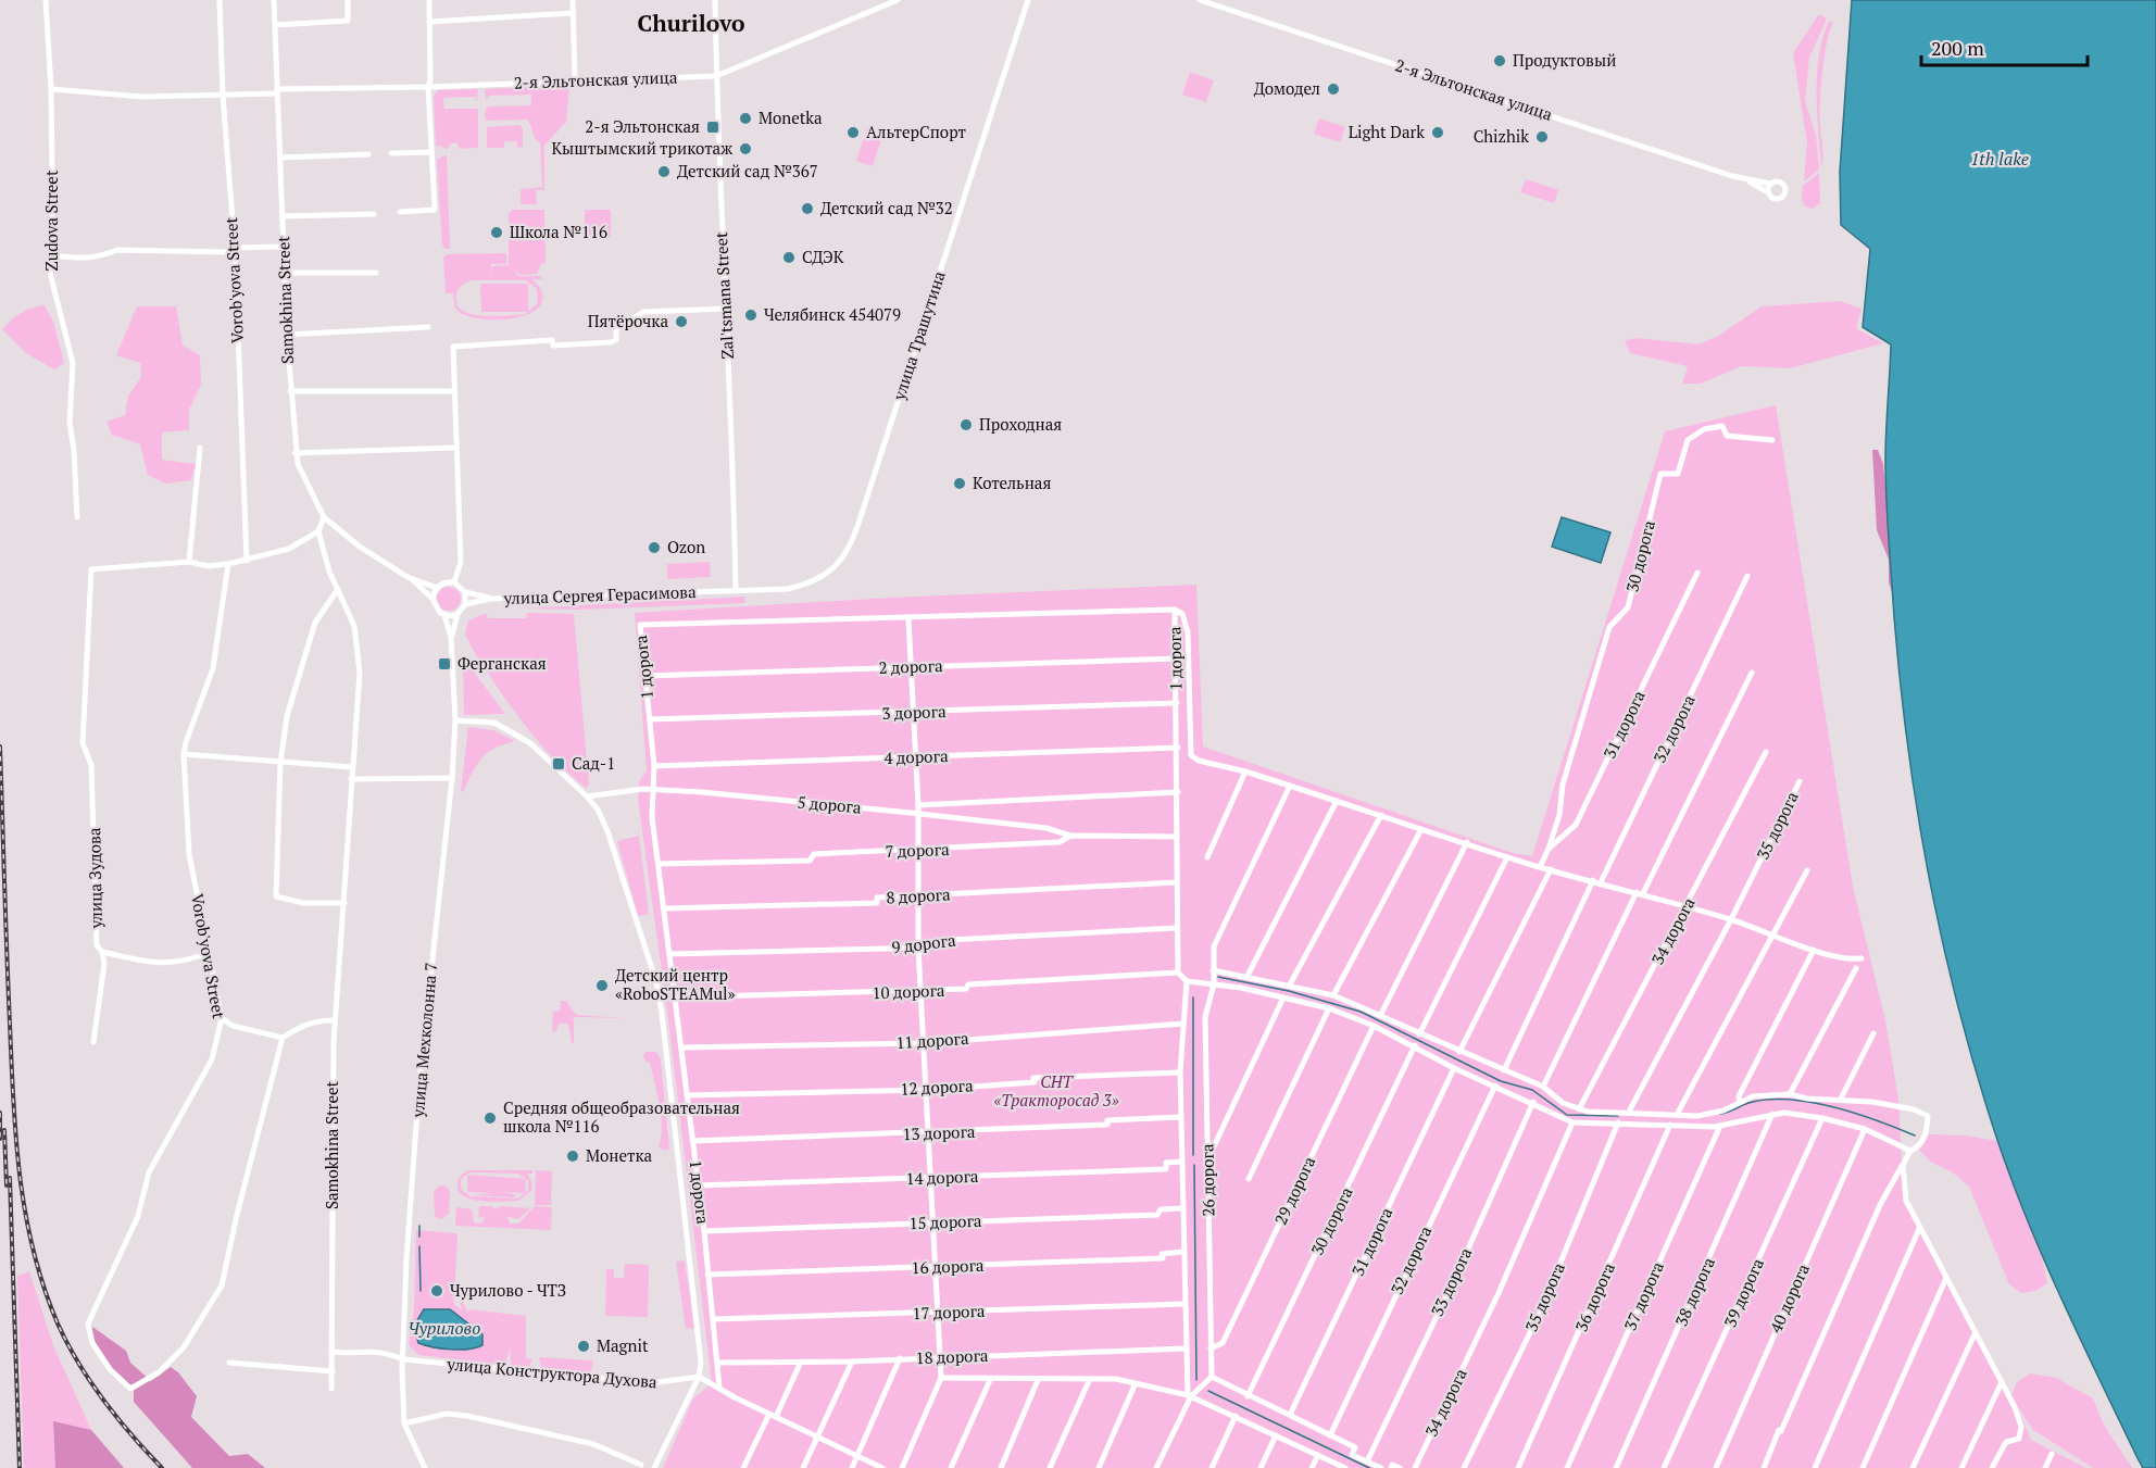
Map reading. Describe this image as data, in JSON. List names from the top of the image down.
{
  "streets": {
    "street": [
      "2-я Эльтонская улица",
      "Zudova Street",
      "Vorob'yova Street",
      "Zal'tsmana Street",
      "Samokhina Street",
      "улица Трашутина",
      "30 дорога",
      "улица Сергея Герасимова",
      "1 дорога",
      "2 дорога",
      "3 дорога",
      "31 дорога",
      "32 дорога",
      "4 дорога",
      "5 дорога",
      "35 дорога",
      "7 дорога",
      "улица Зудова",
      "8 дорога",
      "34 дорога",
      "9 дорога",
      "10 дорога",
      "улица Мехколонна 7",
      "11 дорога",
      "12 дорога",
      "13 дорога",
      "14 дорога",
      "26 дорога",
      "29 дорога",
      "15 дорога",
      "16 дорога",
      "33 дорога",
      "38 дорога",
      "39 дорога",
      "37 дорога",
      "36 дорога",
      "40 дорога",
      "17 дорога",
      "18 дорога",
      "улица Конструктора Духова"
    ]
  },
  "crossings": [
    ["2-я Эльтонская улица", "Zudova Street"],
    ["2-я Эльтонская улица", "Vorob'yova Street"],
    ["2-я Эльтонская улица", "Zal'tsmana Street"],
    ["2-я Эльтонская улица", "Samokhina Street"],
    ["Zal'tsmana Street", "улица Трашутина"],
    ["Zal'tsmana Street", "улица Сергея Герасимова"],
    ["Samokhina Street", "улица Конструктора Духова"],
    ["улица Трашутина", "улица Сергея Герасимова"],
    ["30 дорога", "31 дорога"],
    ["1 дорога", "2 дорога"],
    ["1 дорога", "3 дорога"],
    ["1 дорога", "4 дорога"],
    ["1 дорога", "5 дорога"],
    ["1 дорога", "7 дорога"],
    ["1 дорога", "8 дорога"],
    ["1 дорога", "9 дорога"],
    ["1 дорога", "10 дорога"],
    ["1 дорога", "11 дорога"],
    ["1 дорога", "12 дорога"],
    ["1 дорога", "13 дорога"],
    ["1 дорога", "14 дорога"],
    ["1 дорога", "15 дорога"],
    ["1 дорога", "16 дорога"],
    ["1 дорога", "17 дорога"],
    ["1 дорога", "18 дорога"],
    ["5 дорога", "7 дорога"],
    ["улица Мехколонна 7", "улица Конструктора Духова"],
    ["26 дорога", "29 дорога"]
  ],
  "districts": ["Churilovo"],
  "water": ["1th lake", "Чурилово"],
  "parks": ["СНТ «Тракторосад 3»"],
  "places": {
    "other": [
      "Продуктовый",
      "Домодел",
      "Monetka",
      "АльтерСпорт",
      "Light Dark",
      "Chizhik",
      "Кыштымский трикотаж",
      "Детский сад №367",
      "Детский сад №32",
      "Школа №116",
      "СДЭК",
      "Челябинск 454079",
      "Пятёрочка",
      "Проходная",
      "Котельная",
      "Ozon",
      "Детский центр «RoboSTEAMul»",
      "Средняя общеобразовательная школа №116",
      "Монетка",
      "Чурилово - ЧТЗ",
      "Magnit"
    ],
    "transit": ["2-я Эльтонская", "Ферганская", "Сад-1"]
  },
  "scale_bar": "200 m"
}
